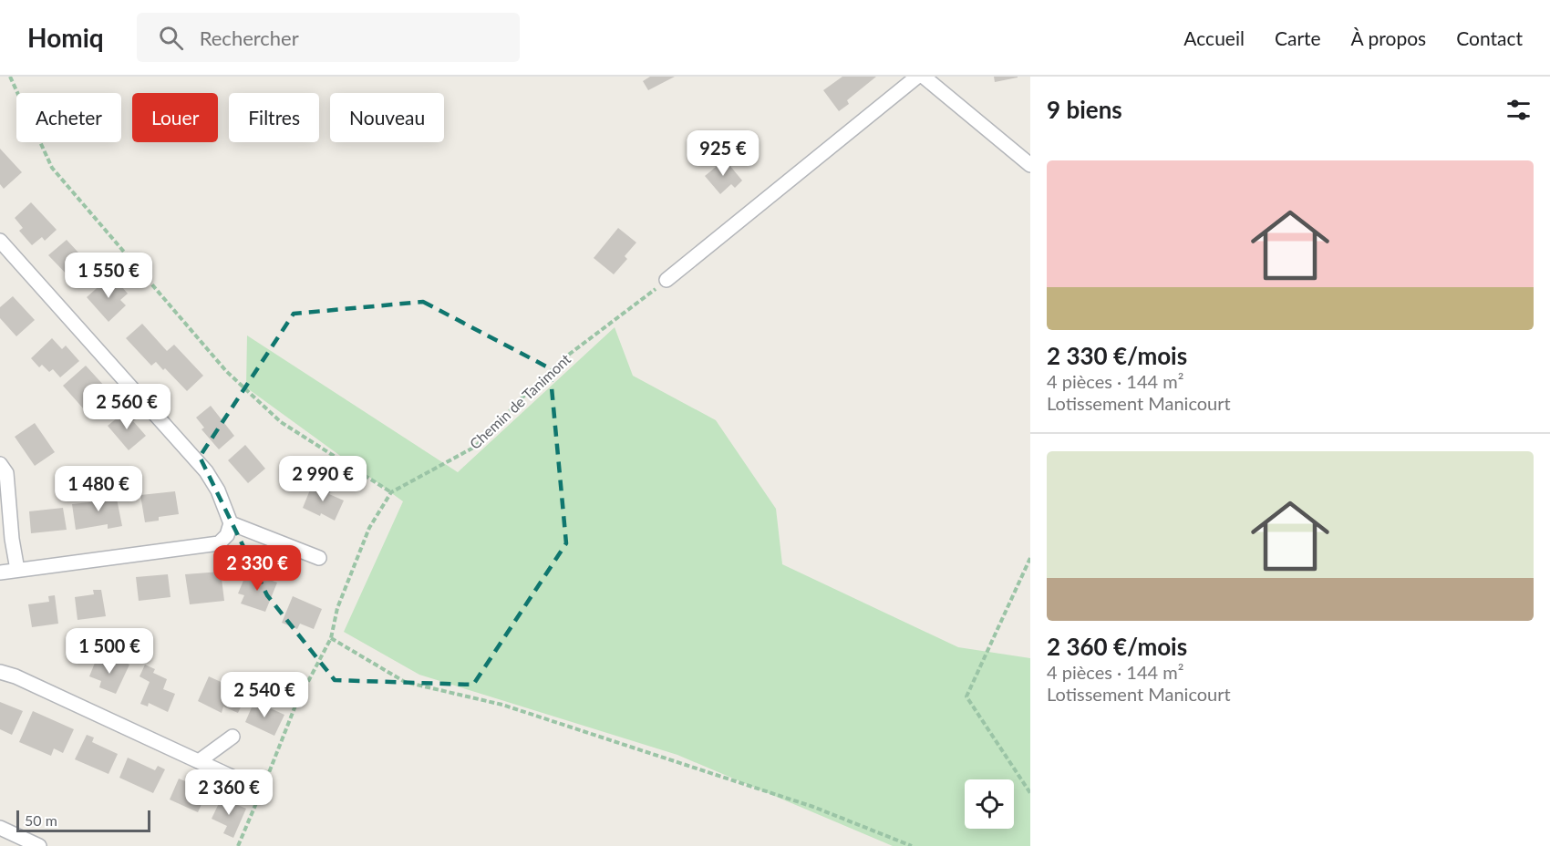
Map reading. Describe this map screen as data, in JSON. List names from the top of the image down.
{
  "streets": {
    "path": ["Chemin de Tanimont"]
  },
  "scale_bar": "50 m",
  "page": {
    "header": "Homiq",
    "search": "Rechercher",
    "nav": [
      "Accueil",
      "Carte",
      "À propos",
      "Contact"
    ],
    "heading": "9 biens",
    "chip": [
      "Acheter",
      "Louer",
      "Filtres",
      "Nouveau"
    ],
    "price": [
      "925 €",
      "1 550 €",
      "2 560 €",
      "2 990 €",
      "1 480 €",
      "2 330 €",
      "1 500 €",
      "2 540 €",
      "2 360 €"
    ],
    "list": [
      {
        "name": "2 330 €/mois",
        "note": "4 pièces · 144 m² · Lotissement Manicourt"
      },
      {
        "name": "2 360 €/mois",
        "note": "4 pièces · 144 m² · Lotissement Manicourt"
      }
    ],
    "scale": "50 m"
  }
}
